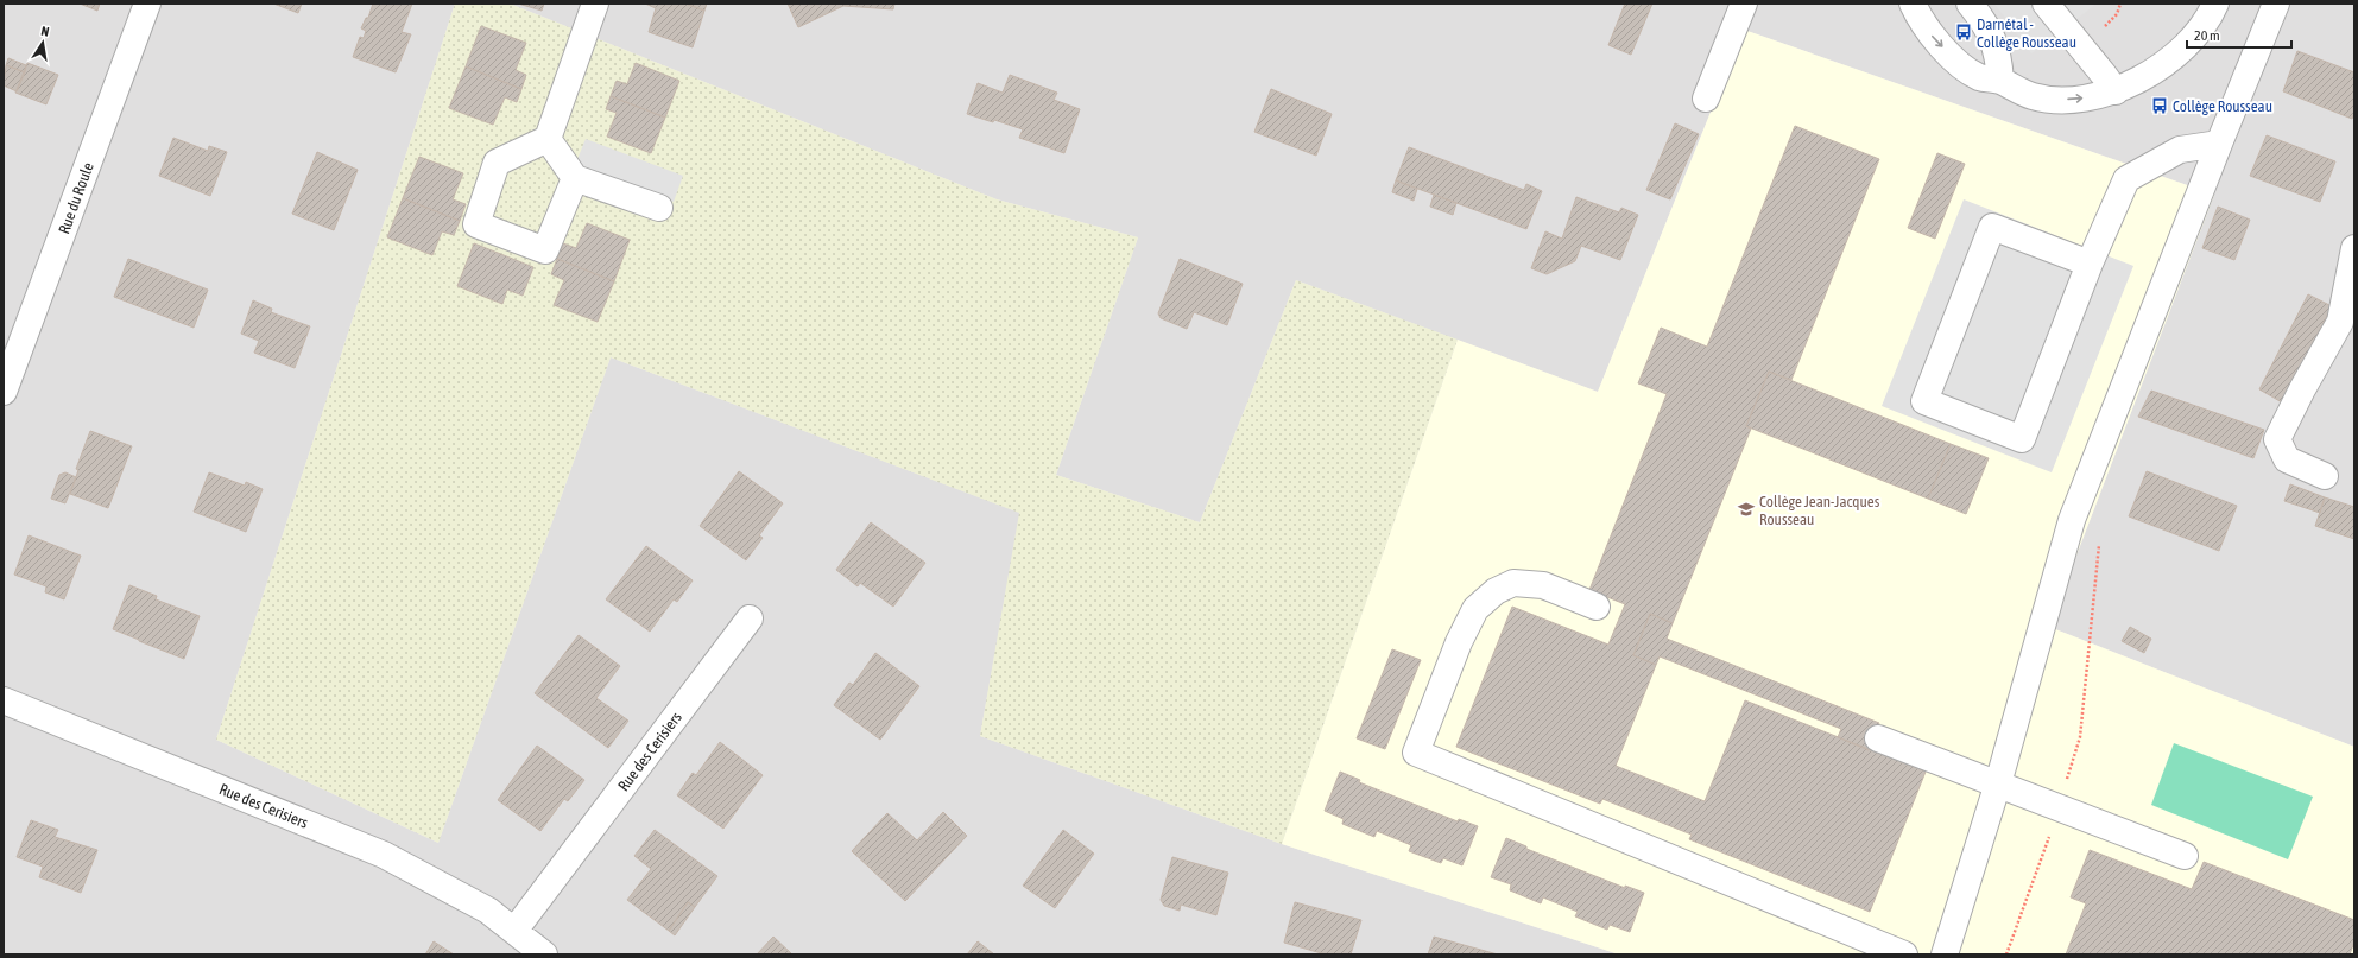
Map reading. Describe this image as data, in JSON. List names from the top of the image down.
{
  "streets": {
    "street": ["Rue du Roule", "Rue des Cerisiers"]
  },
  "places": {
    "bus stop": ["Darnétal - Collège Rousseau", "Collège Rousseau"],
    "school or university": ["Collège Jean-Jacques Rousseau"]
  },
  "scale_bar": "20 m",
  "north": "top"
}
